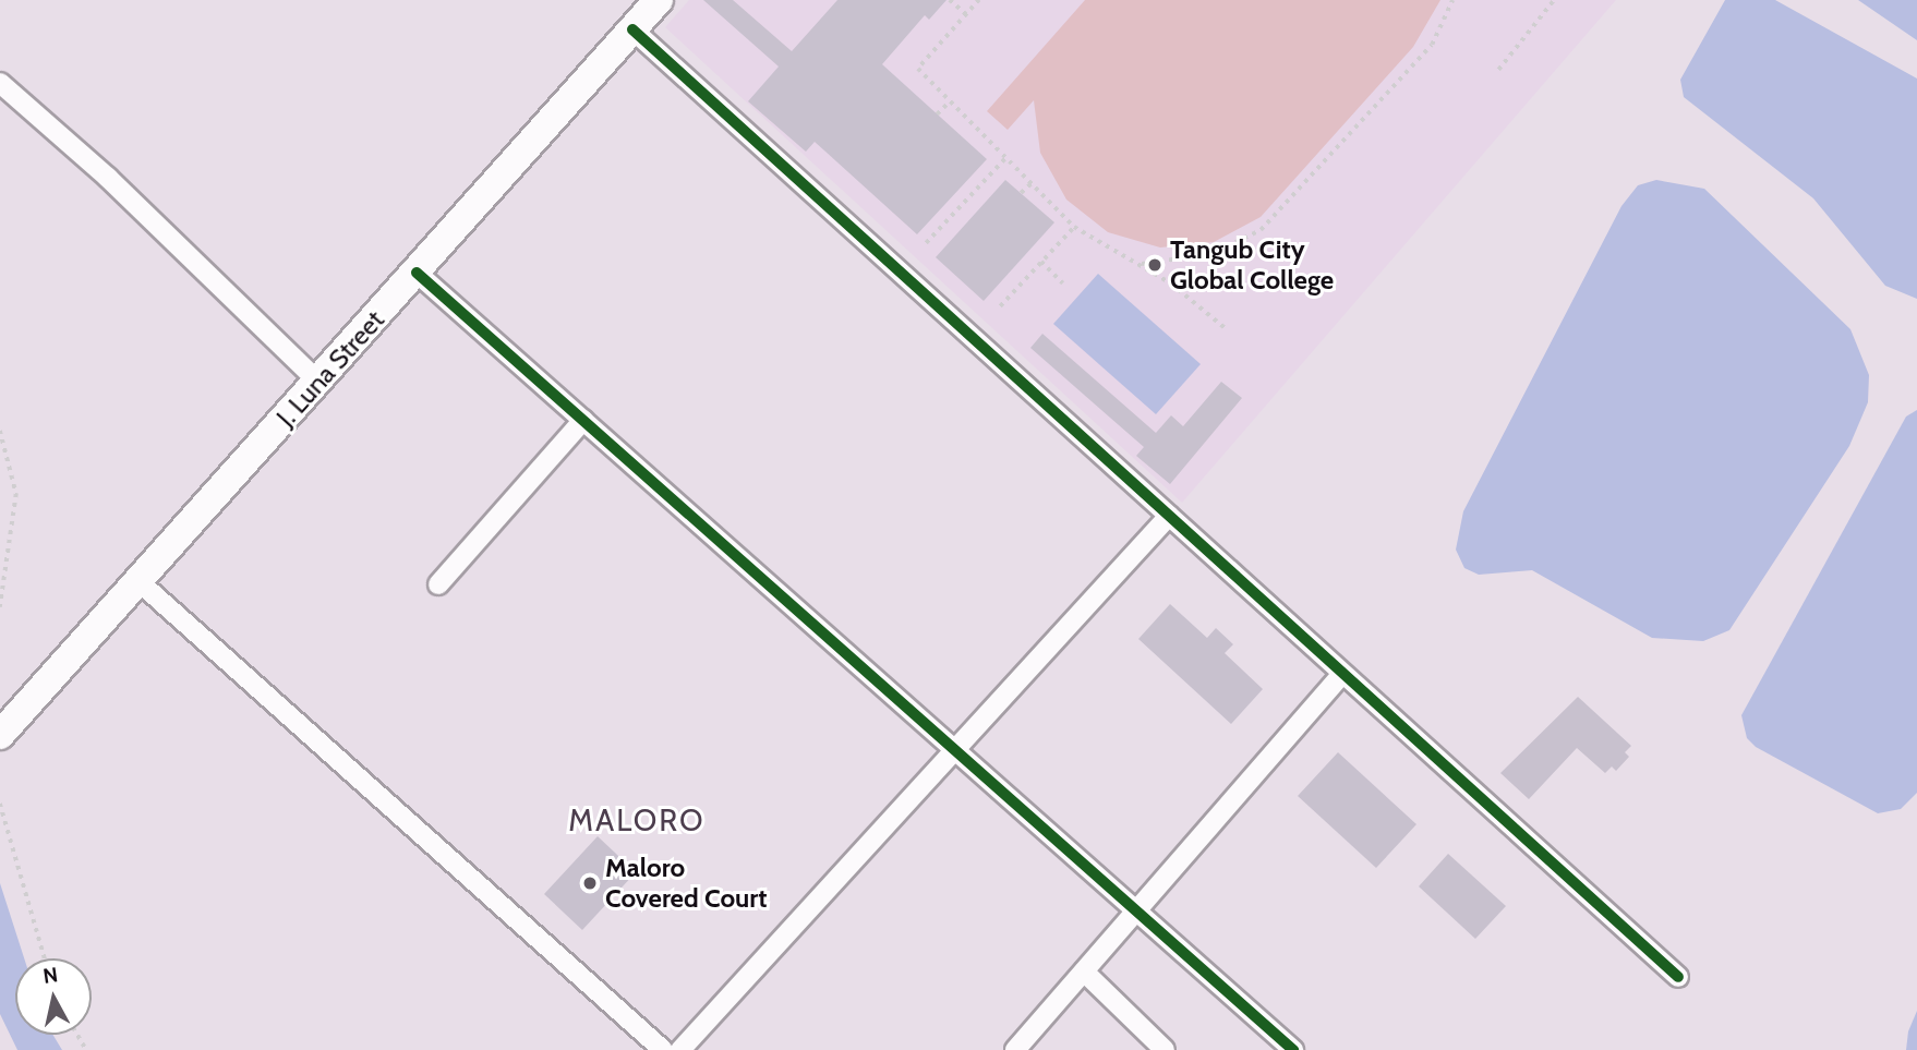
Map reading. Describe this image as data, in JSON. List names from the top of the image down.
{
  "streets": {
    "street": ["J. Luna Street"]
  },
  "districts": ["MALORO"],
  "places": ["Tangub City Global College", "Maloro Covered Court"],
  "north": "top"
}
